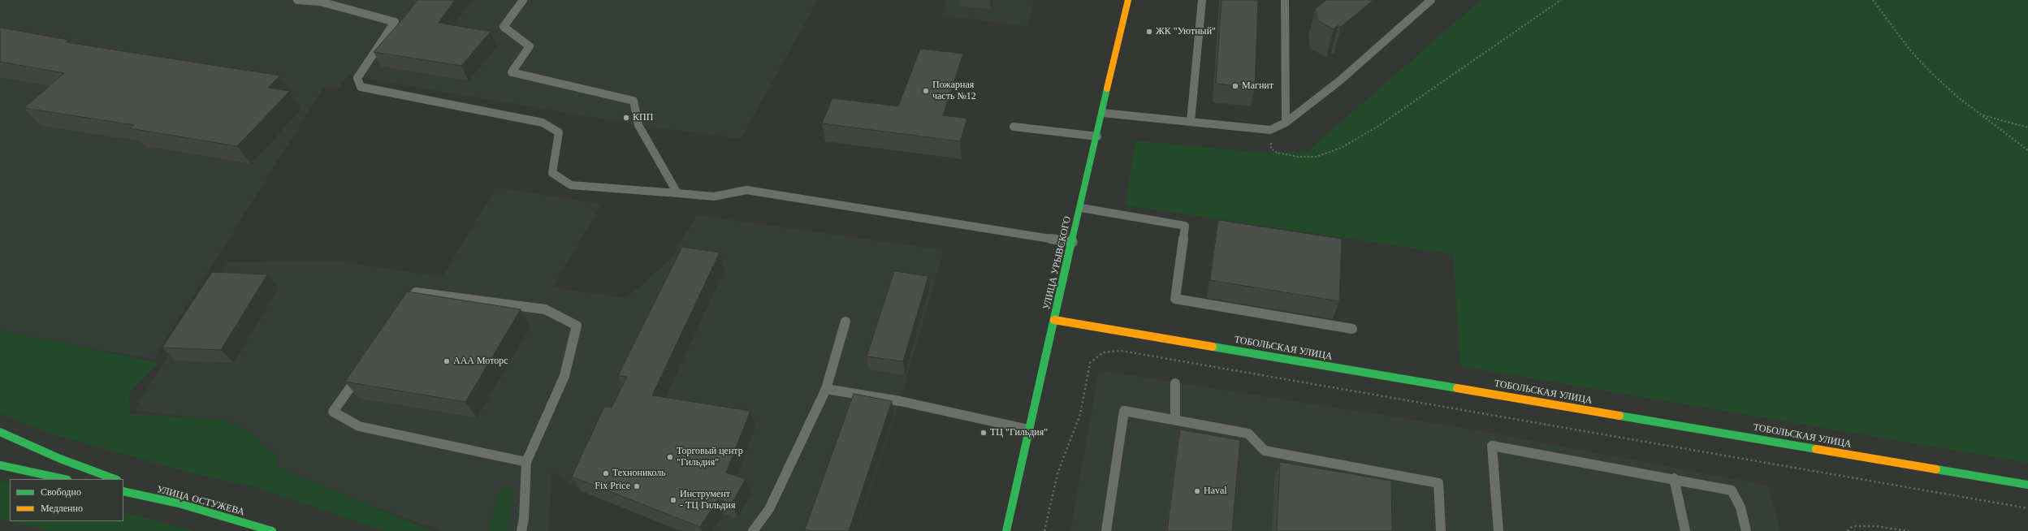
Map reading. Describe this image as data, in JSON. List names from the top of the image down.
{
  "streets": {
    "street": ["УЛИЦА УРЫВСКОГО", "ТОБОЛЬСКАЯ УЛИЦА", "УЛИЦА ОСТУЖЕВА"]
  },
  "crossings": [
    ["УЛИЦА УРЫВСКОГО", "ТОБОЛЬСКАЯ УЛИЦА"]
  ],
  "places": [
    "ЖК \"Уютный\"",
    "Магнит",
    "Пожарная часть №12",
    "КПП",
    "ААА Моторс",
    "ТЦ \"Гильдия\"",
    "Торговый центр \"Гильдия\"",
    "Технониколь",
    "Fix Price",
    "Haval",
    "Инструмент - ТЦ Гильдия"
  ],
  "legend": ["Свободно", "Медленно"]
}
